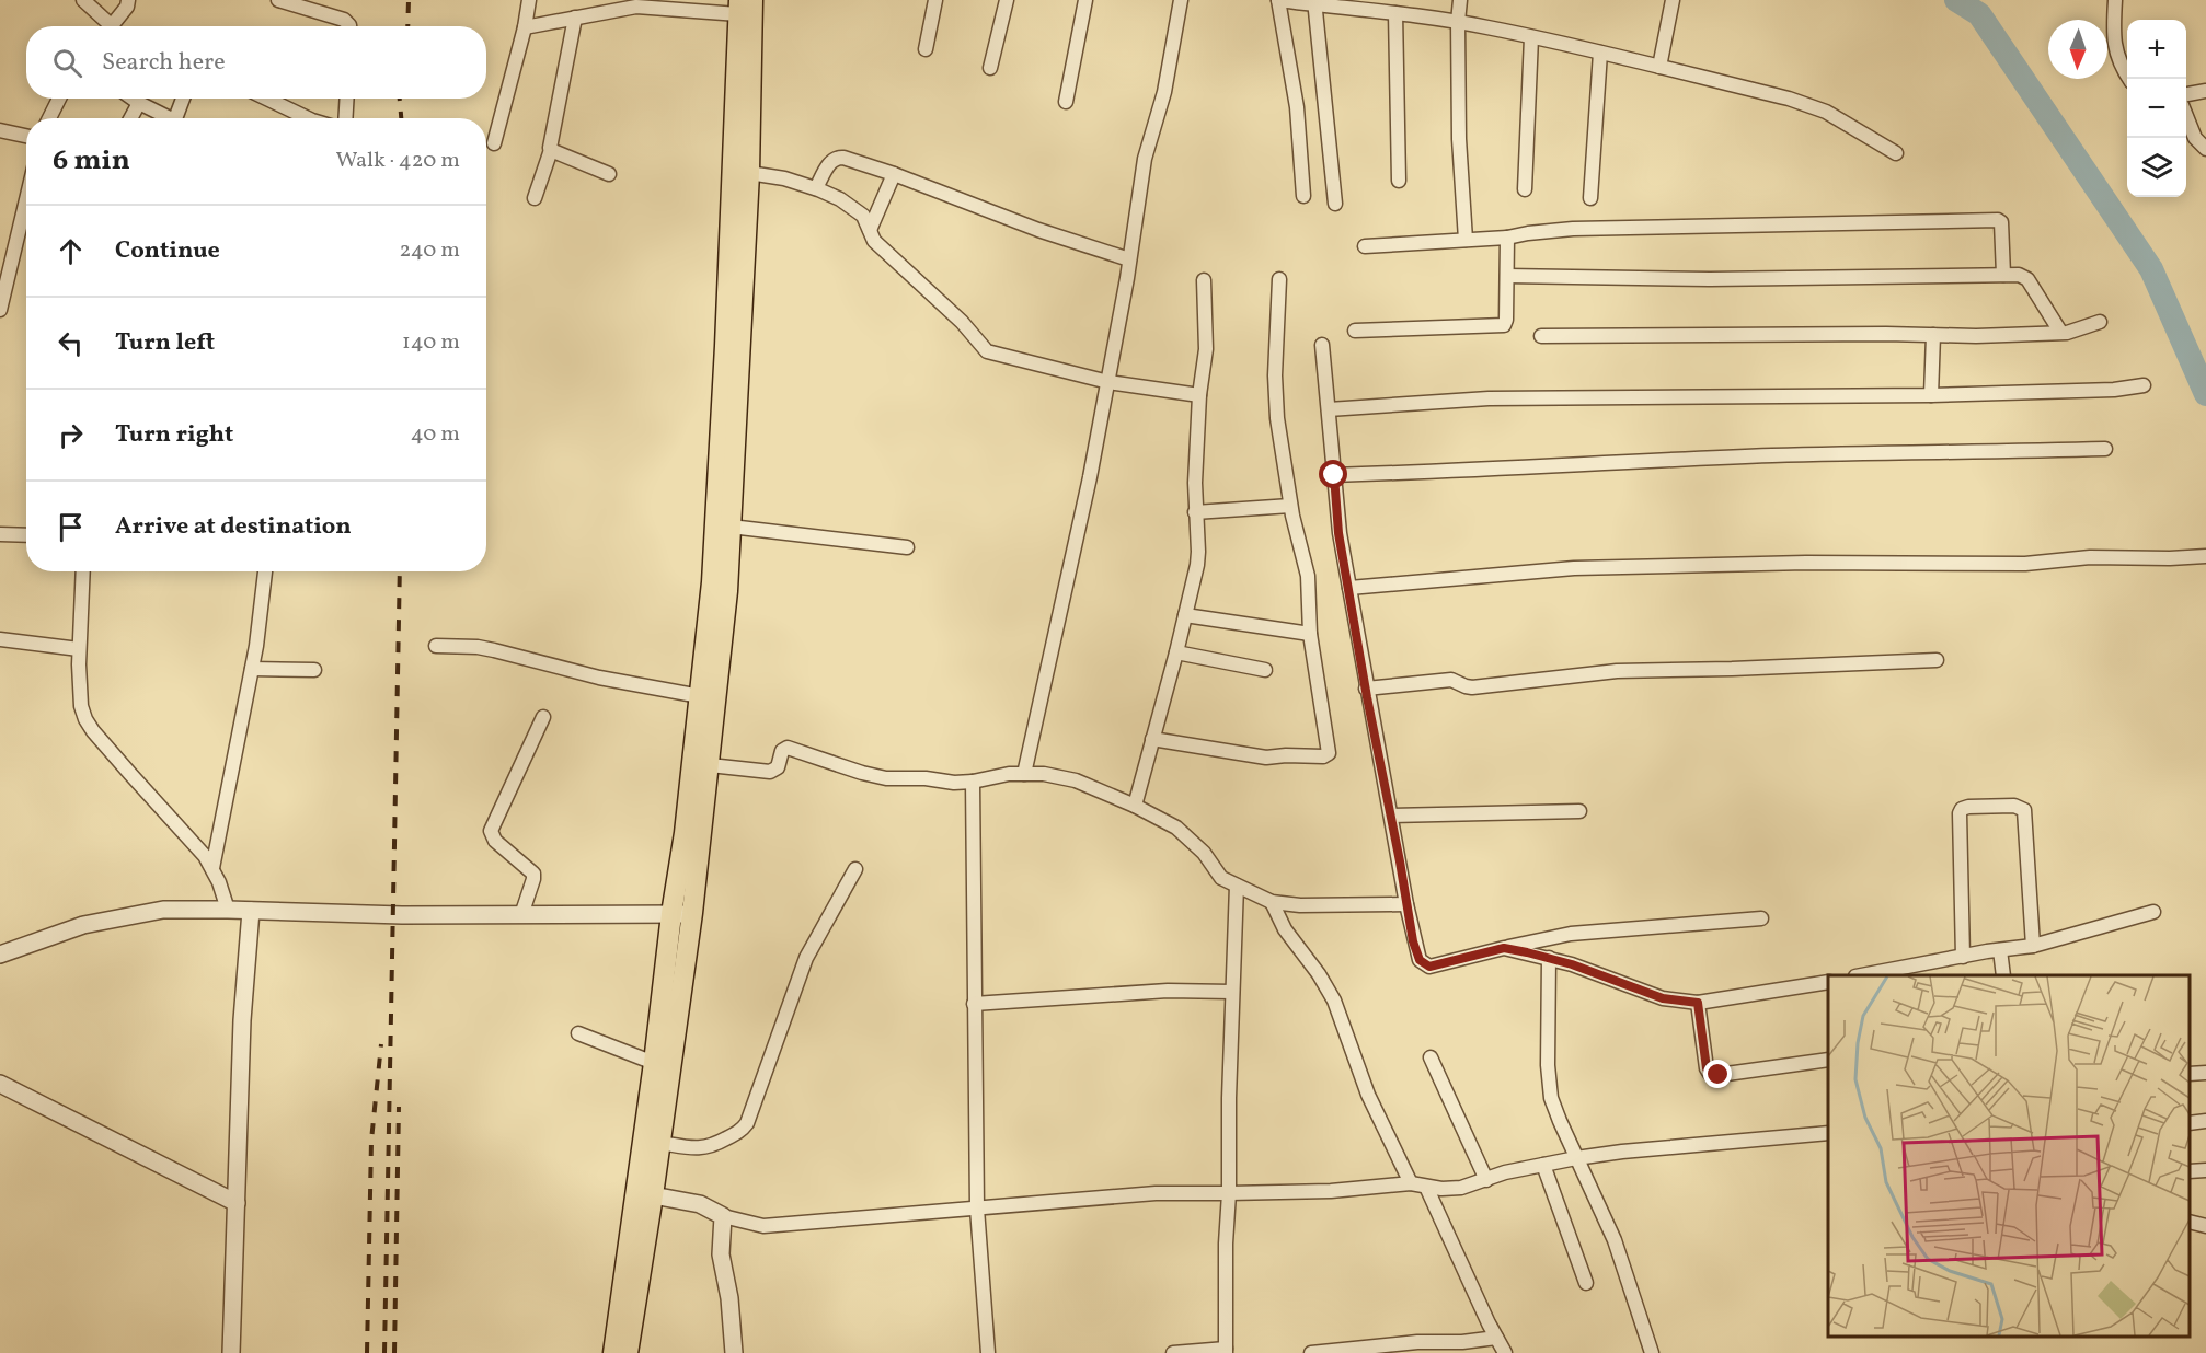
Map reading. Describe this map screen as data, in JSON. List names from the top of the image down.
{
  "north": "bottom",
  "page": {
    "map_buttons": ["+", "−"],
    "search": "Search here",
    "heading": ["6 min", "Walk · 420 m"],
    "list": [
      ["Continue", "240 m"],
      ["Turn left", "140 m"],
      ["Turn right", "40 m"],
      "Arrive at destination"
    ]
  }
}
